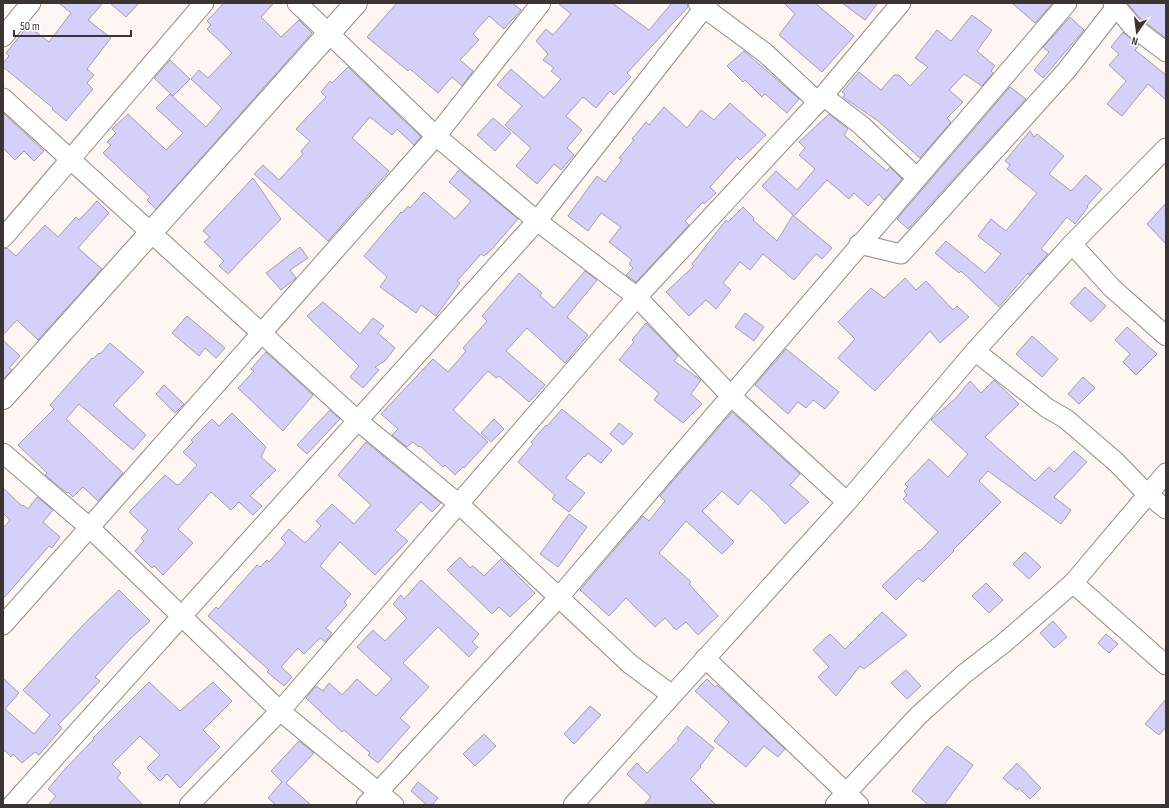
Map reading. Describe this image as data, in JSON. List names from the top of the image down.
{
  "scale_bar": "50 m",
  "north": "bottom"
}
